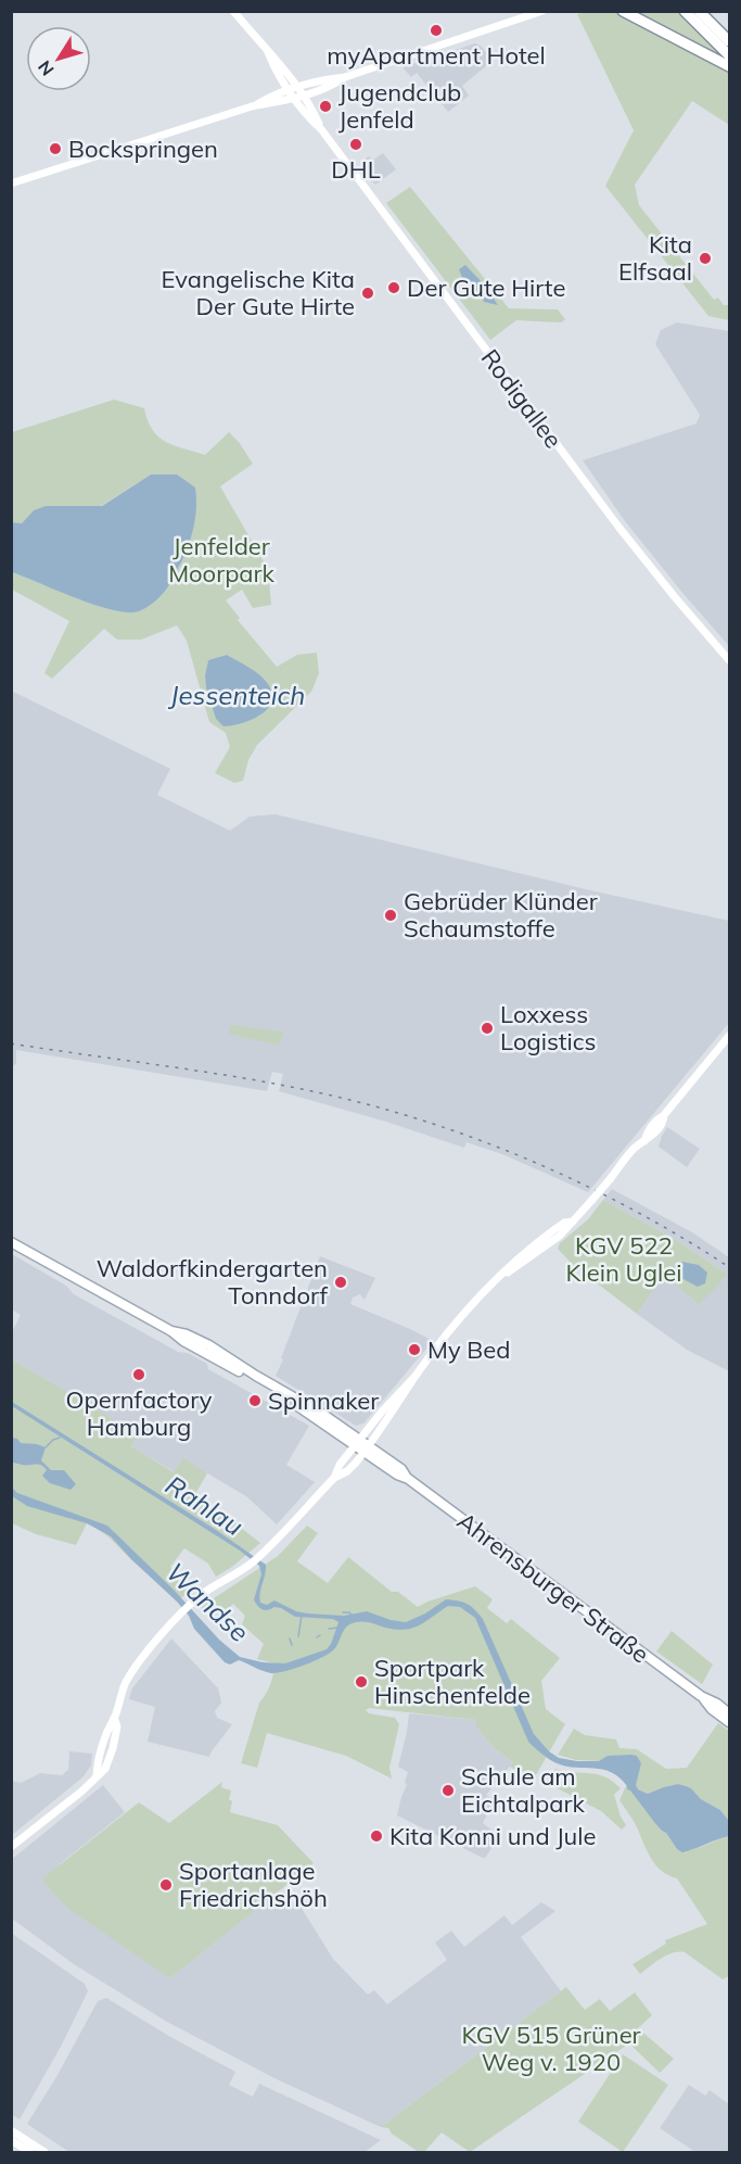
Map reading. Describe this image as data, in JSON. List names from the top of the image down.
{
  "streets": {
    "main road": ["Rodigallee", "Ahrensburger Straße"]
  },
  "water": ["Jessenteich", "Rahlau", "Wandse"],
  "parks": ["Jenfelder Moorpark", "KGV 522 Klein Uglei", "KGV 515 Grüner Weg v. 1920"],
  "places": [
    "myApartment Hotel",
    "Jugendclub Jenfeld",
    "DHL",
    "Bockspringen",
    "Kita Elfsaal",
    "Der Gute Hirte",
    "Evangelische Kita Der Gute Hirte",
    "Gebrüder Klünder Schaumstoffe",
    "Loxxess Logistics",
    "Waldorfkindergarten Tonndorf",
    "My Bed",
    "Opernfactory Hamburg",
    "Spinnaker",
    "Sportpark Hinschenfelde",
    "Schule am Eichtalpark",
    "Kita Konni und Jule",
    "Sportanlage Friedrichshöh"
  ],
  "north": "bottom left"
}
